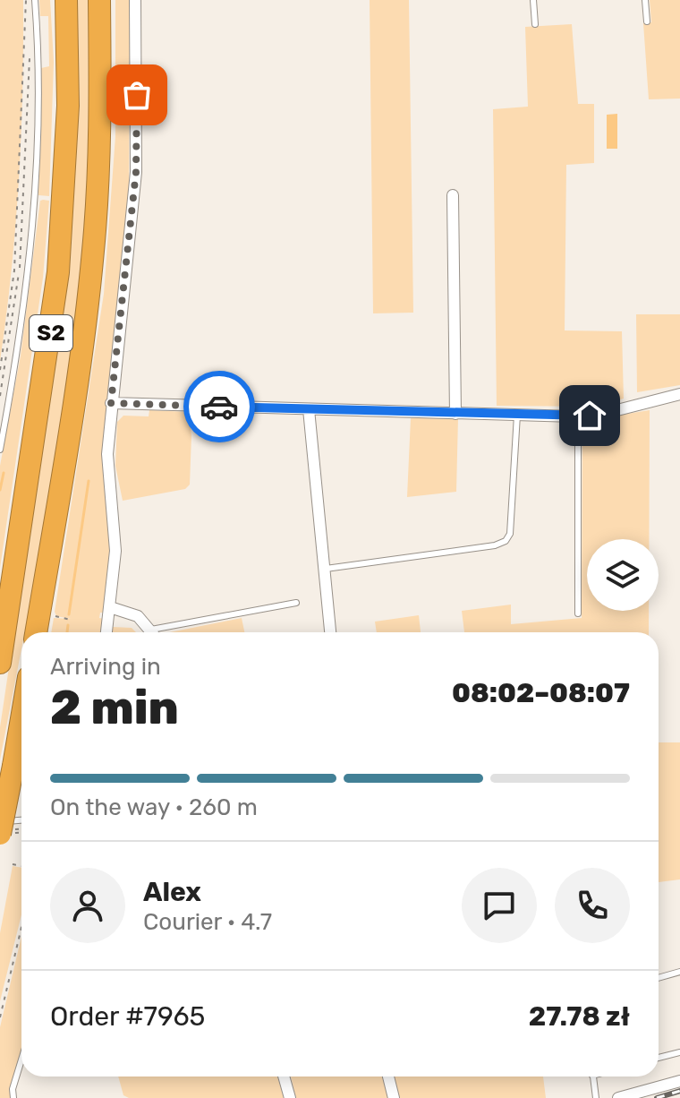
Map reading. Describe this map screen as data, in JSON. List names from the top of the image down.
{
  "streets": {
    "highway": ["S2"]
  },
  "page": {
    "heading": ["2 min", "Arriving in", "08:02–08:07"],
    "panel": [
      "Alex",
      "Courier · 4.7",
      "Order #7965",
      "27.78 zł"
    ],
    "bar": "On the way · 260 m"
  }
}
